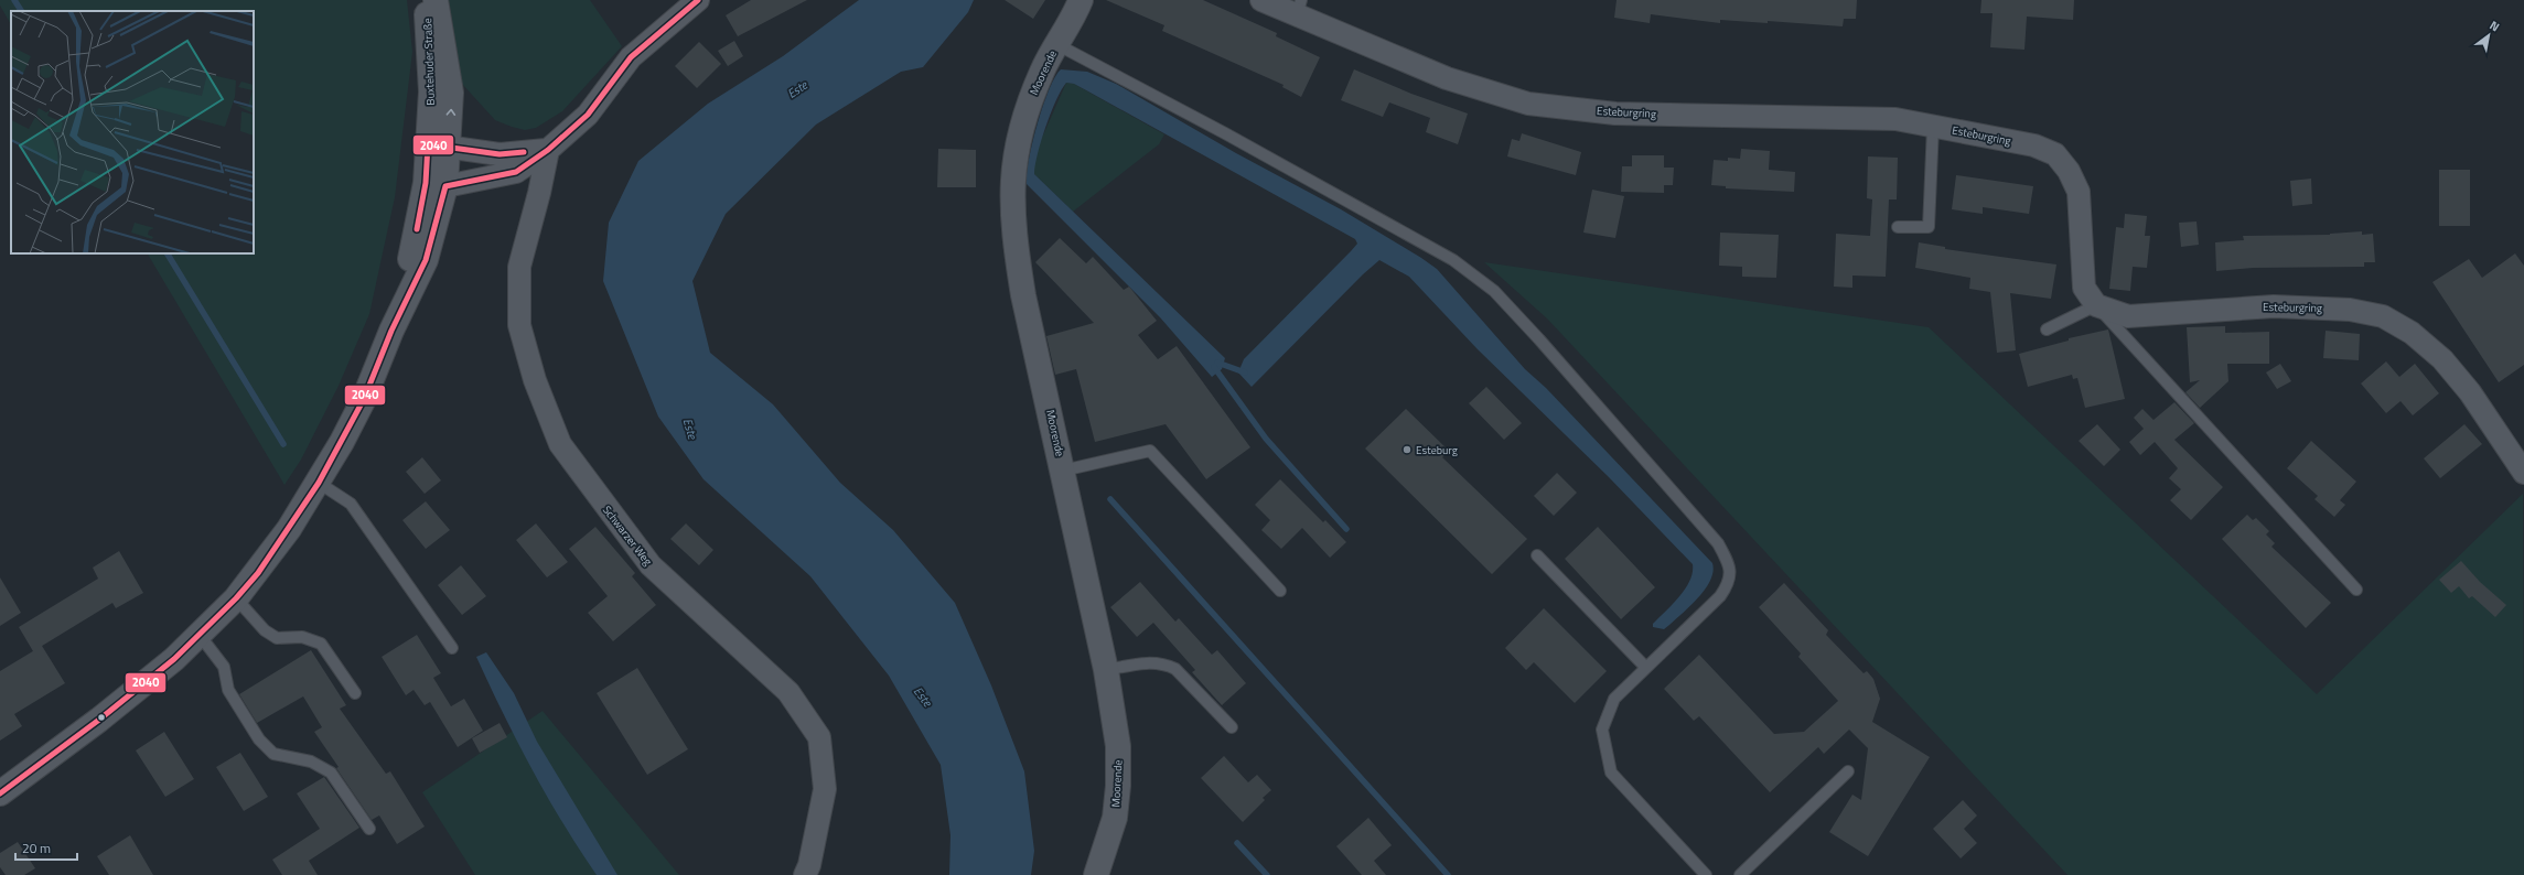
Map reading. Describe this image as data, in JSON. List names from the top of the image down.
{
  "streets": {
    "street": [
      "Buxtehuder Straße",
      "Moorende",
      "Esteburgring",
      "Schwarzer Weg"
    ]
  },
  "water": ["Este"],
  "places": ["Esteburg"],
  "lines": ["transit line 2040"],
  "scale_bar": "20 m",
  "north": "top right"
}
